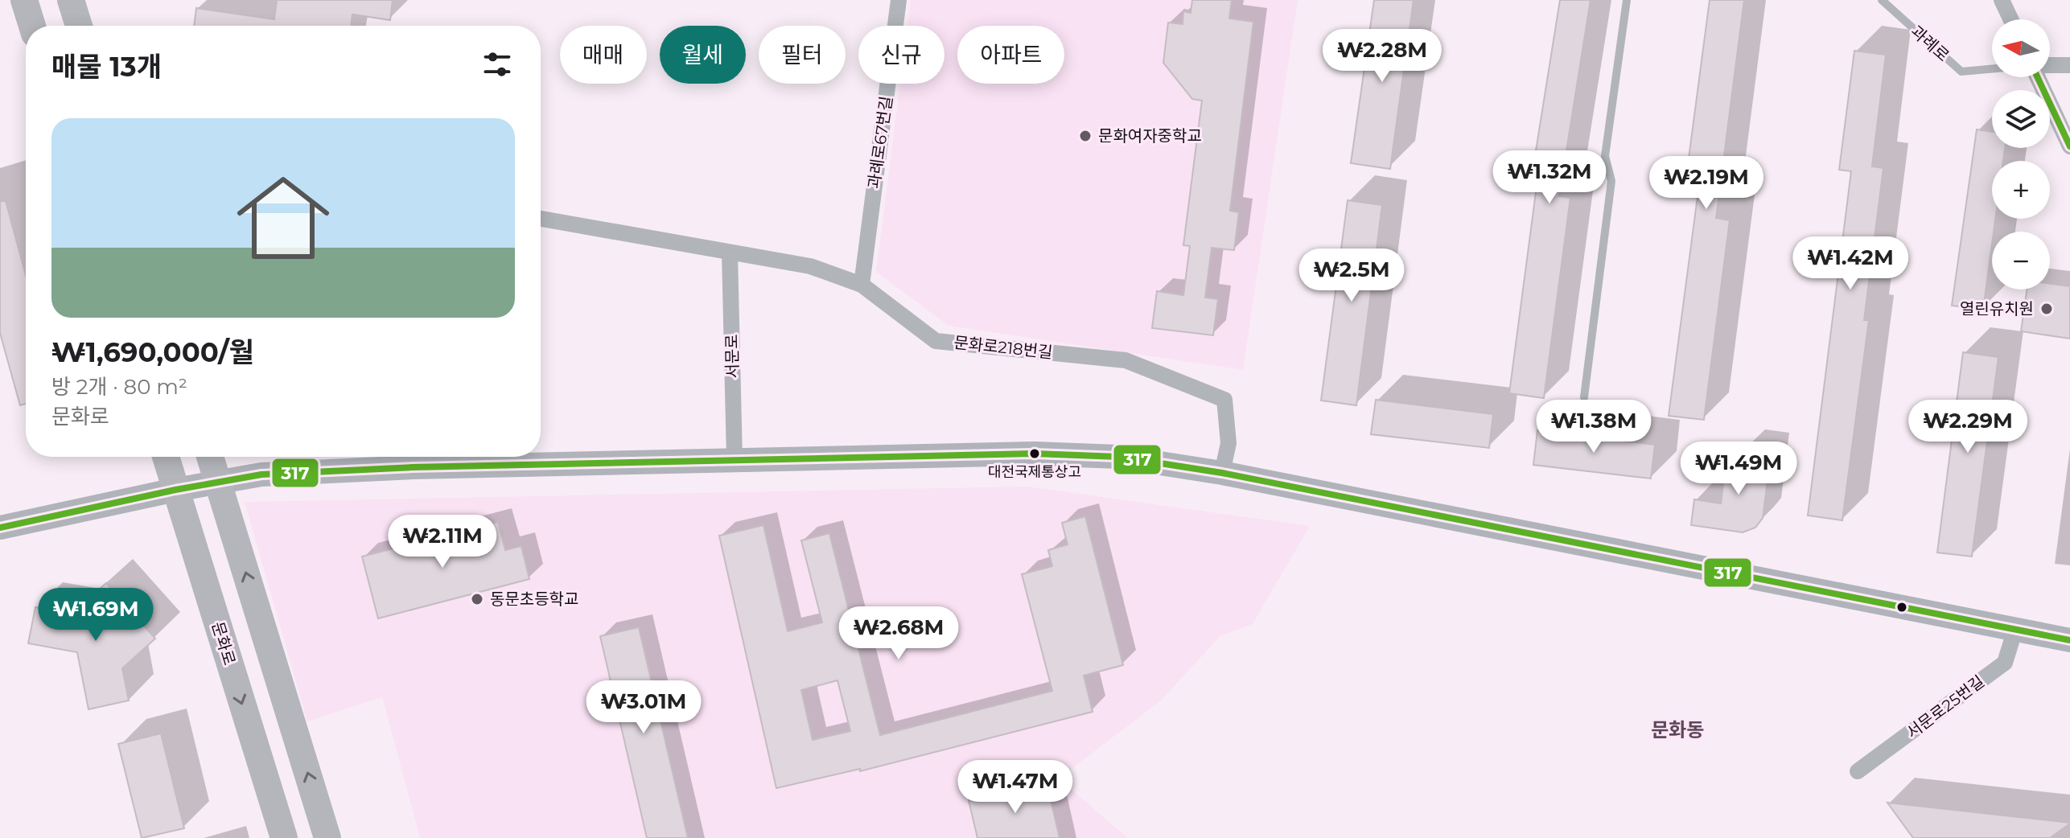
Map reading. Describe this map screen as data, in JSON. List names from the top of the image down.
{
  "streets": {
    "main road": ["문화로"],
    "street": [
      "과례로67번길",
      "문화로218번길",
      "서문로",
      "서문로25번길"
    ],
    "lane": ["과례로"]
  },
  "crossings": [
    ["과례로67번길", "문화로218번길"],
    ["문화로218번길", "서문로"]
  ],
  "districts": ["문화동"],
  "places": [
    "문화여자중학교",
    "열린유치원",
    "대전국제통상고",
    "동문초등학교"
  ],
  "lines": ["transit line 317"],
  "north": "left",
  "page": {
    "map_buttons": ["+", "−"],
    "chip": [
      "매매",
      "월세",
      "필터",
      "신규",
      "아파트"
    ],
    "heading": "매물 13개",
    "price": [
      "₩2.28M",
      "₩1.32M",
      "₩2.19M",
      "₩1.42M",
      "₩2.5M",
      "₩1.38M",
      "₩2.29M",
      "₩1.49M",
      "₩2.11M",
      "₩1.69M",
      "₩2.68M",
      "₩3.01M",
      "₩1.47M"
    ],
    "list": [
      {
        "name": "₩1,690,000/월",
        "note": "방 2개 · 80 m² · 문화로"
      }
    ]
  }
}
